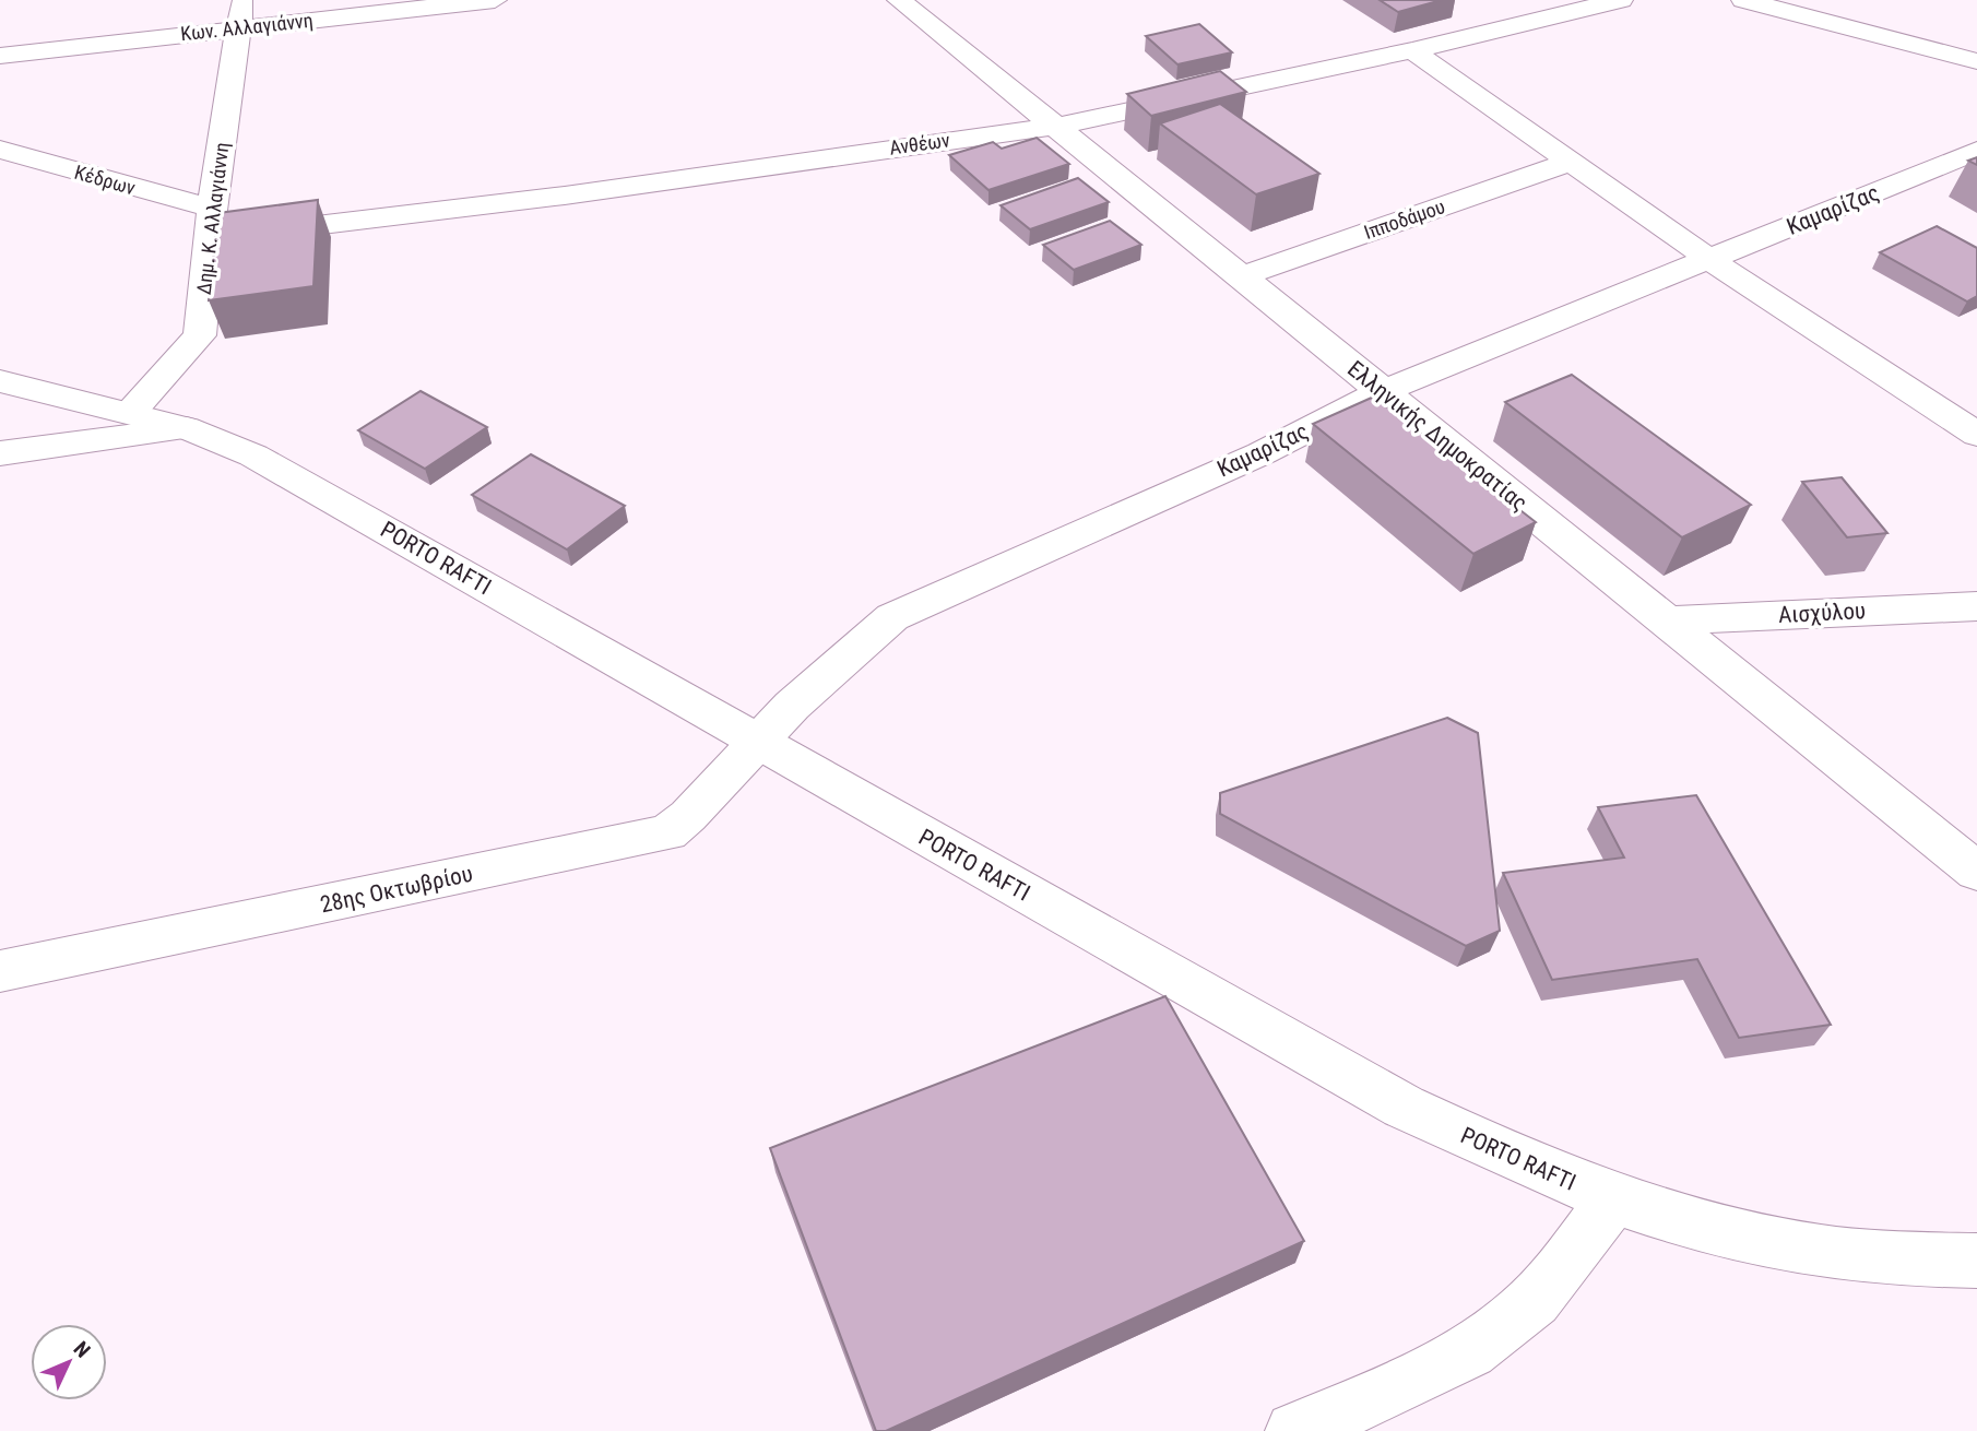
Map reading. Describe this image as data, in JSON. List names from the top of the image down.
{
  "streets": {
    "street": [
      "Κων. Αλλαγιάννη",
      "Ανθέων",
      "Κέδρων",
      "Καμαρίζας",
      "Δημ. Κ. Αλλαγιάννη",
      "Ιπποδάμου",
      "Ελληνικής Δημοκρατίας",
      "PORTO RAFTI",
      "Αισχύλου",
      "28ης Οκτωβρίου"
    ]
  },
  "crossings": [
    ["Κων. Αλλαγιάννη", "Δημ. Κ. Αλλαγιάννη"],
    ["Ανθέων", "Δημ. Κ. Αλλαγιάννη"],
    ["Ανθέων", "Ελληνικής Δημοκρατίας"],
    ["Κέδρων", "Δημ. Κ. Αλλαγιάννη"],
    ["Καμαρίζας", "Ελληνικής Δημοκρατίας"],
    ["Καμαρίζας", "PORTO RAFTI"],
    ["Καμαρίζας", "28ης Οκτωβρίου"],
    ["Δημ. Κ. Αλλαγιάννη", "PORTO RAFTI"],
    ["Ιπποδάμου", "Ελληνικής Δημοκρατίας"],
    ["Ελληνικής Δημοκρατίας", "Αισχύλου"],
    ["PORTO RAFTI", "28ης Οκτωβρίου"]
  ],
  "north": "top right"
}
